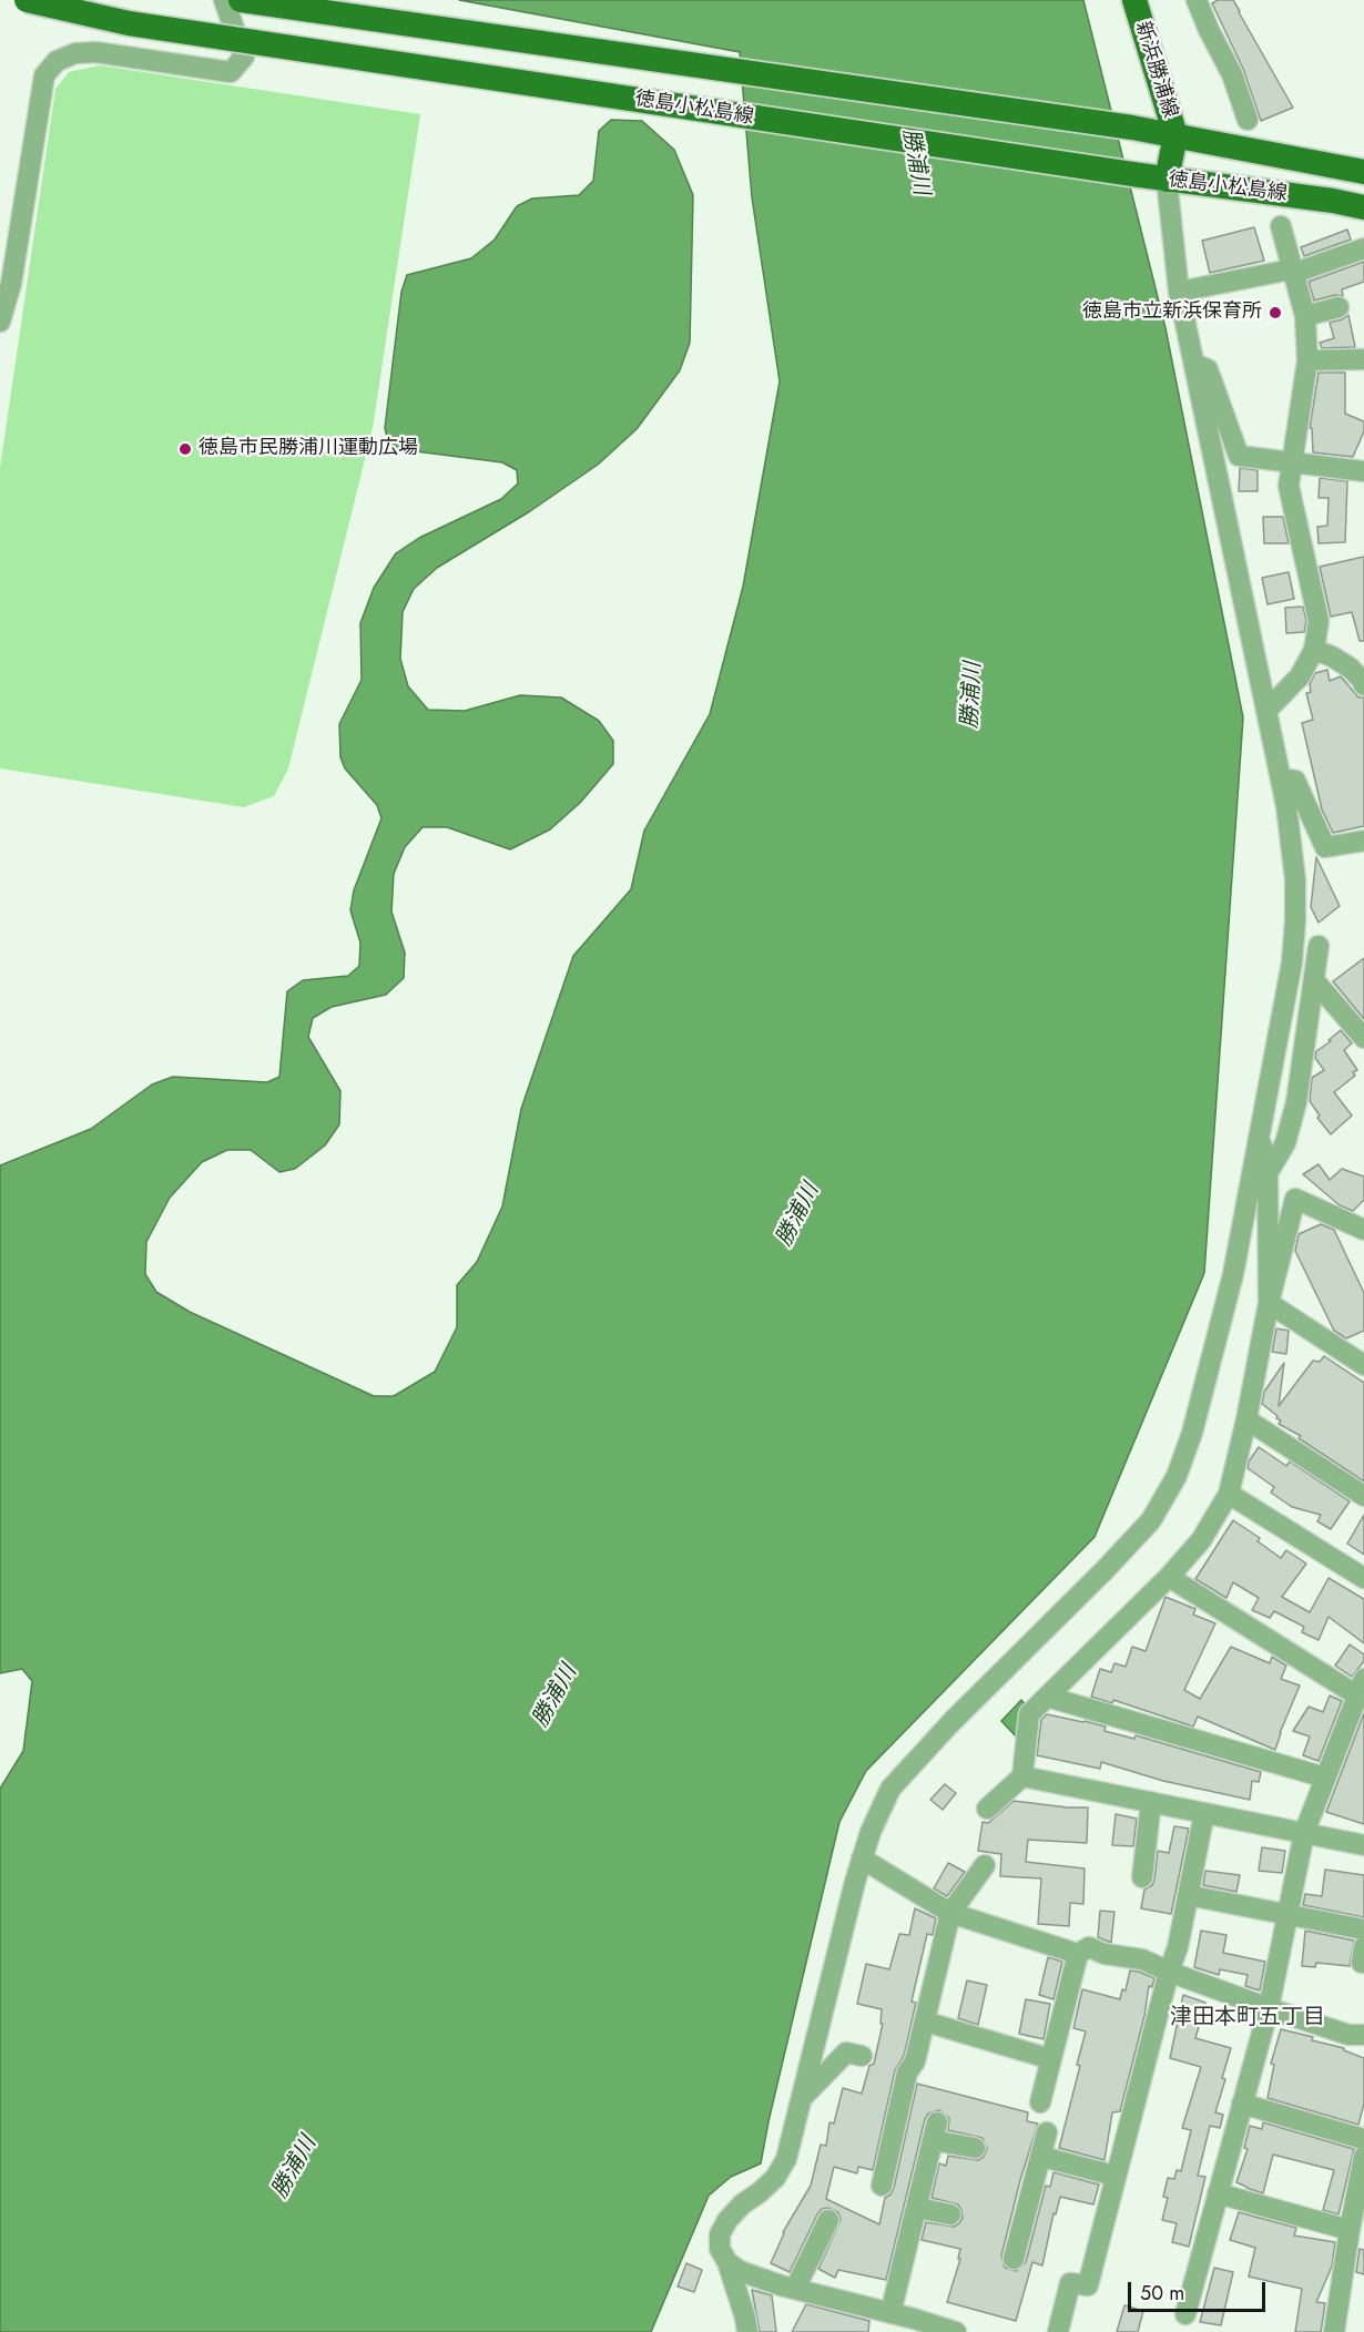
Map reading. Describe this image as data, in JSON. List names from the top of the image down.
{
  "streets": {
    "main road": ["新浜勝浦線", "徳島小松島線"]
  },
  "crossings": [
    ["新浜勝浦線", "徳島小松島線"]
  ],
  "districts": ["津田本町五丁目"],
  "water": ["勝浦川"],
  "places": ["徳島市立新浜保育所", "徳島市民勝浦川運動広場"],
  "scale_bar": "50 m"
}
